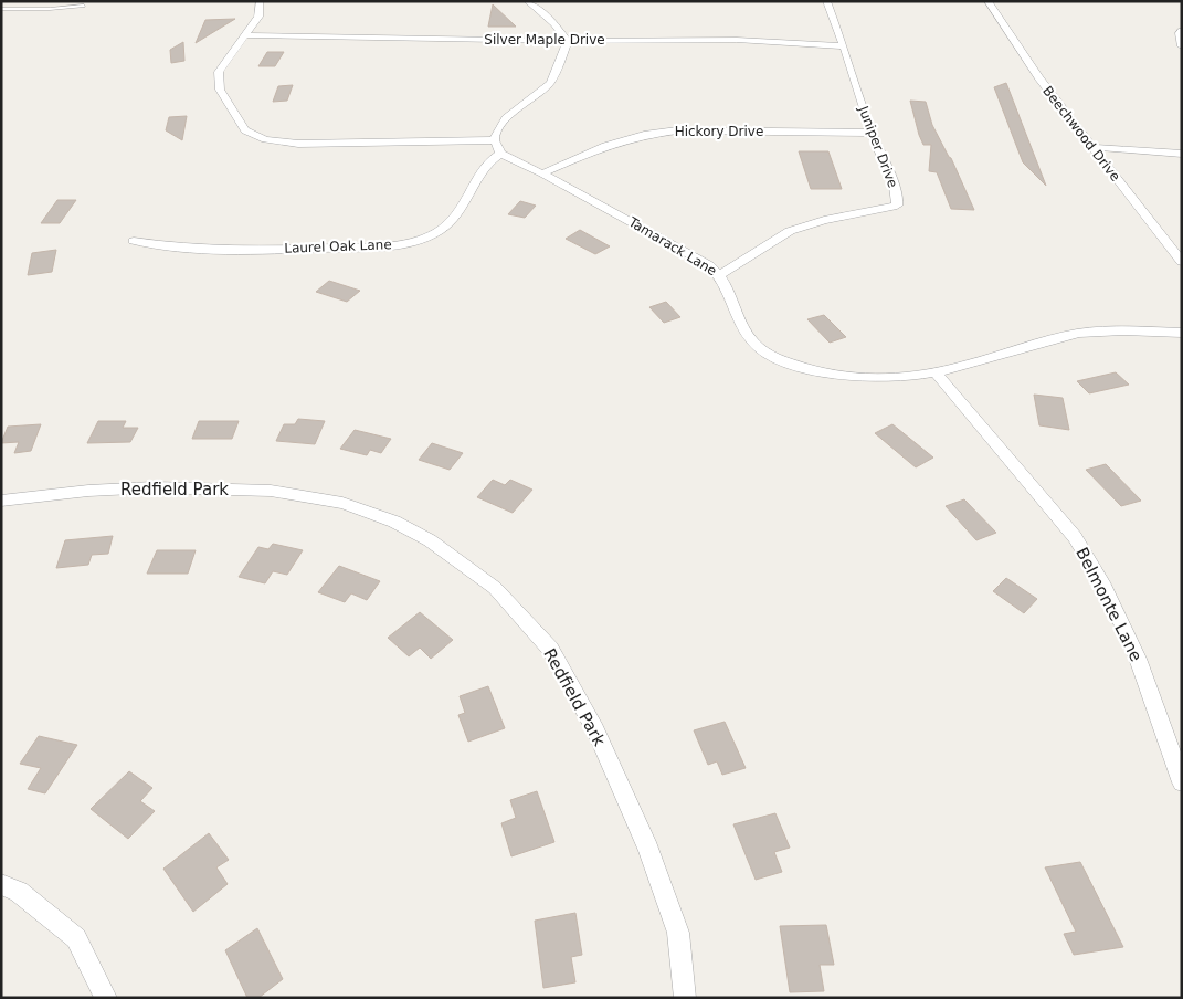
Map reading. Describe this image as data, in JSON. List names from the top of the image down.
{
  "streets": {
    "street": [
      "Silver Maple Drive",
      "Hickory Drive",
      "Beechwood Drive",
      "Juniper Drive",
      "Laurel Oak Lane",
      "Tamarack Lane",
      "Redfield Park",
      "Belmonte Lane"
    ]
  },
  "crossings": [
    ["Silver Maple Drive", "Juniper Drive"],
    ["Hickory Drive", "Juniper Drive"],
    ["Hickory Drive", "Tamarack Lane"],
    ["Juniper Drive", "Tamarack Lane"],
    ["Laurel Oak Lane", "Tamarack Lane"],
    ["Tamarack Lane", "Belmonte Lane"]
  ]
}
